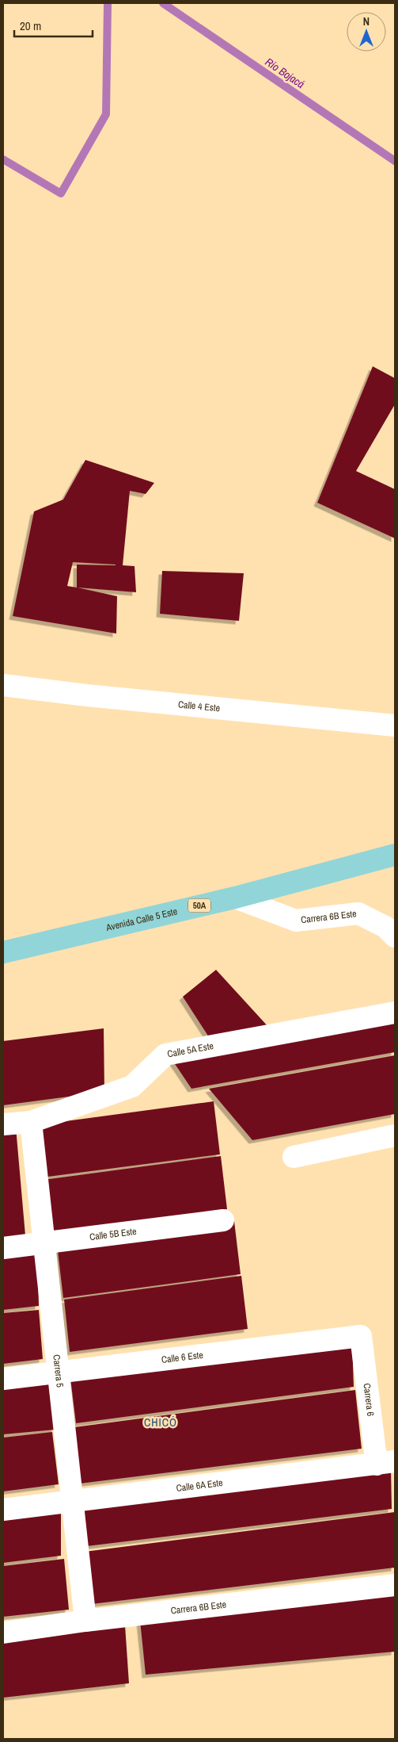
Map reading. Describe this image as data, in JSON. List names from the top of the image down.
{
  "streets": {
    "main road": ["50A", "Avenida Calle 5 Este"],
    "street": [
      "Calle 4 Este",
      "Carrera 6B Este",
      "Calle 5A Este",
      "Calle 5B Este",
      "Calle 6 Este",
      "Carrera 5",
      "Carrera 6",
      "Calle 6A Este"
    ]
  },
  "crossings": [
    ["Carrera 6B Este", "Avenida Calle 5 Este"],
    ["Carrera 6B Este", "Carrera 5"],
    ["Calle 5A Este", "Carrera 5"],
    ["Calle 5B Este", "Carrera 5"],
    ["Calle 6 Este", "Carrera 5"],
    ["Calle 6 Este", "Carrera 6"],
    ["Carrera 5", "Calle 6A Este"],
    ["Carrera 6", "Calle 6A Este"]
  ],
  "districts": ["CHICÓ"],
  "water": ["Río Bojacá"],
  "scale_bar": "20 m",
  "north": "top"
}
